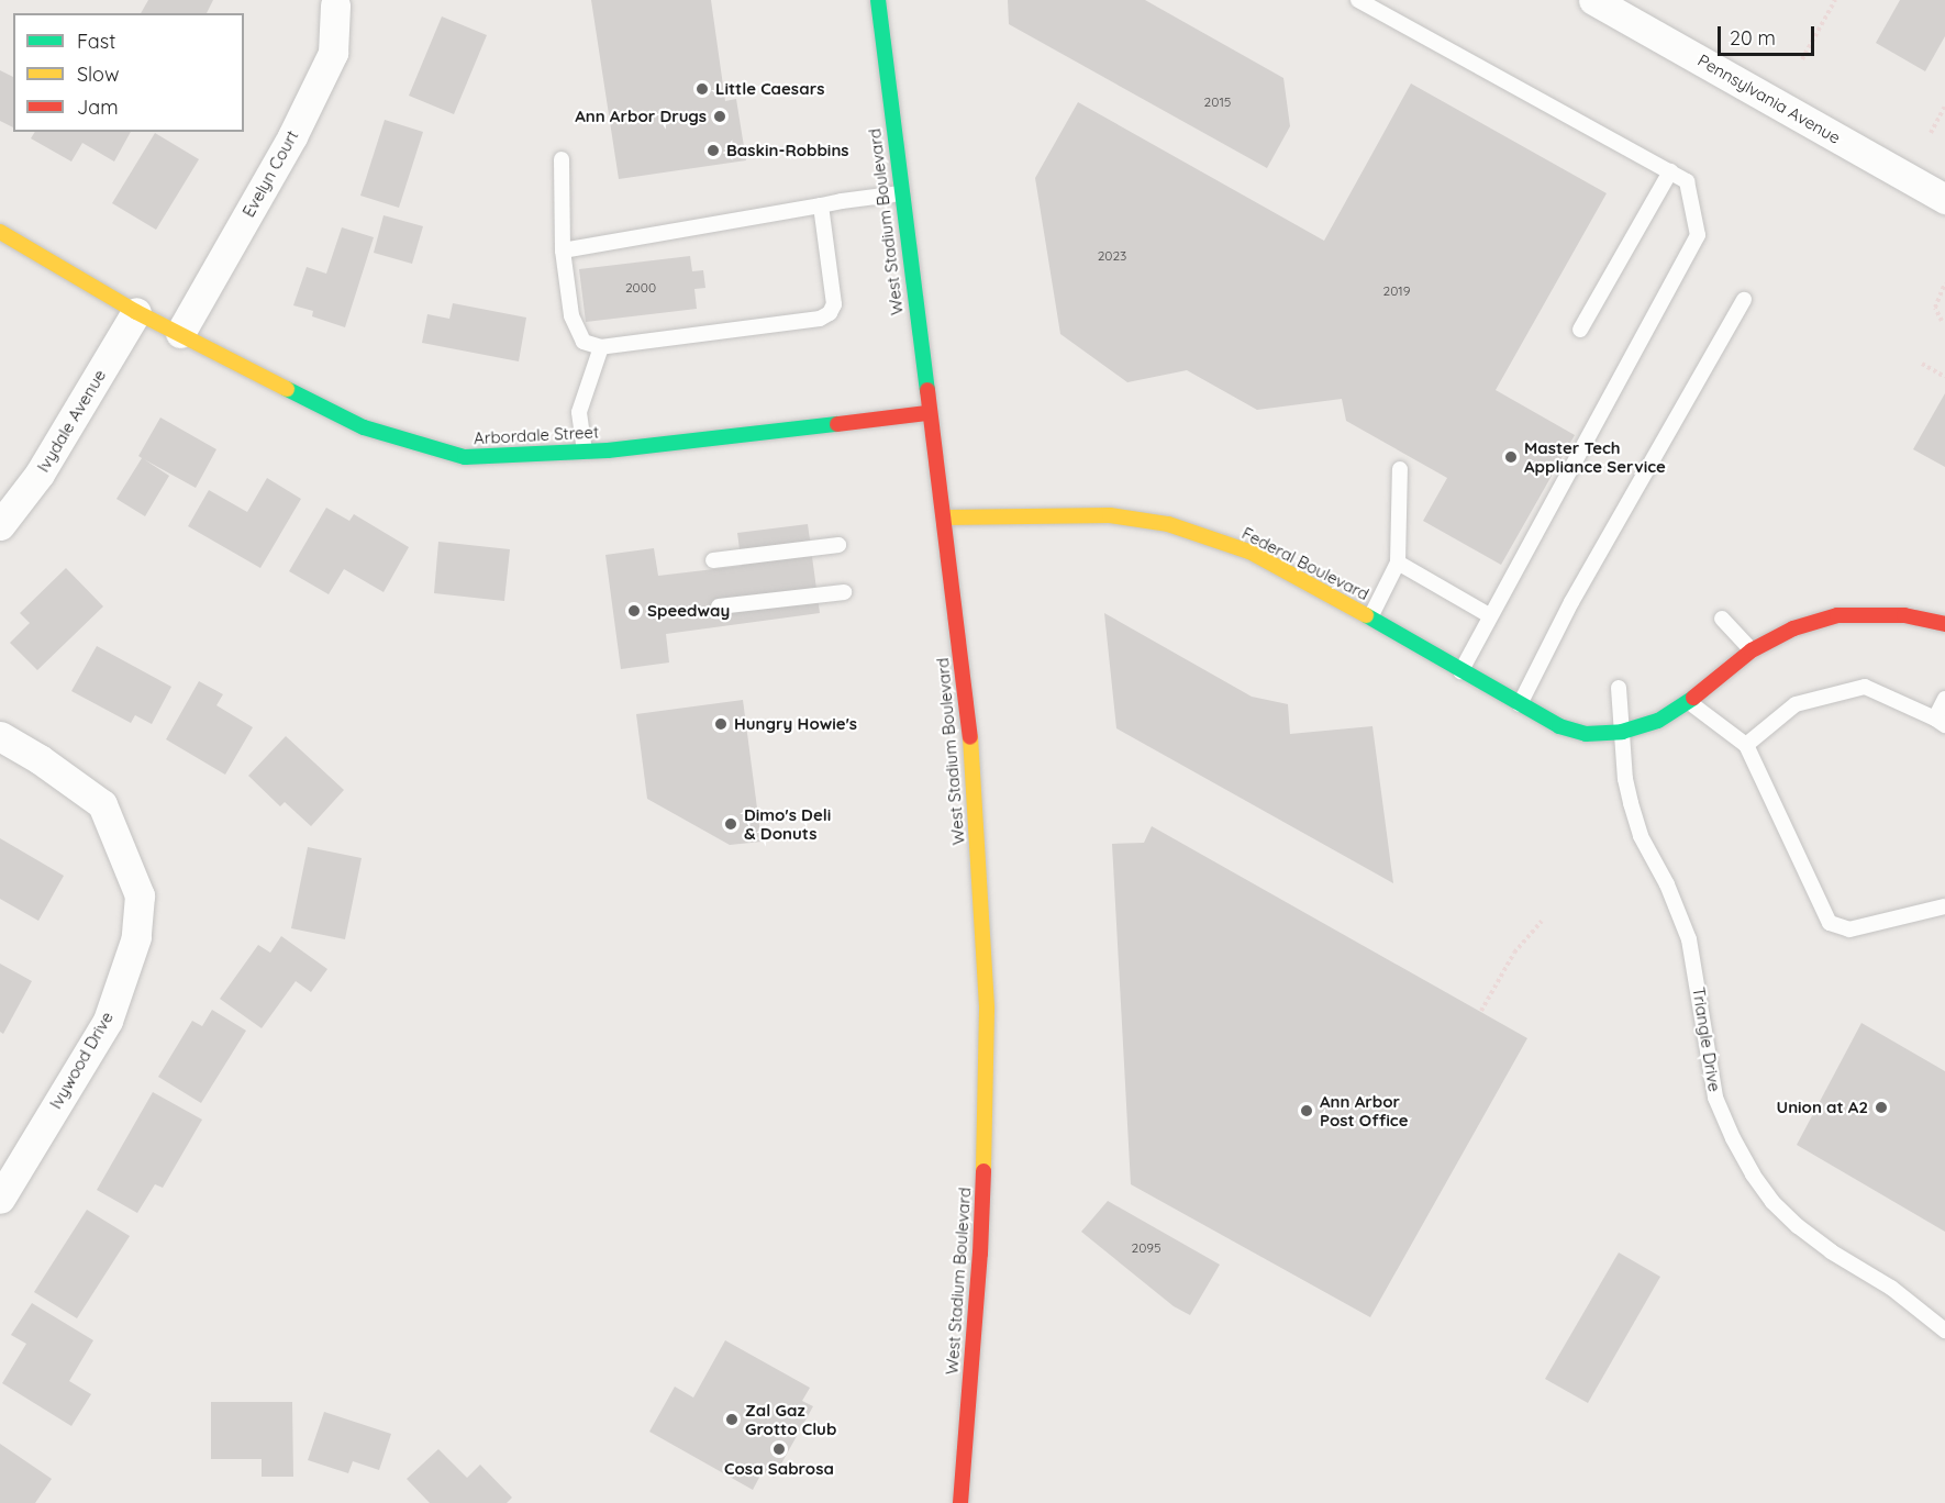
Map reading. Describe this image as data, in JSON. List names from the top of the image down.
{
  "streets": {
    "street": [
      "Pennsylvania Avenue",
      "Evelyn Court",
      "West Stadium Boulevard",
      "Ivydale Avenue",
      "Arbordale Street",
      "Federal Boulevard",
      "Ivywood Drive"
    ],
    "lane": ["Triangle Drive"]
  },
  "crossings": [
    ["Evelyn Court", "Arbordale Street"],
    ["West Stadium Boulevard", "Arbordale Street"],
    ["West Stadium Boulevard", "Federal Boulevard"],
    ["Ivydale Avenue", "Arbordale Street"],
    ["Federal Boulevard", "Triangle Drive"]
  ],
  "places": [
    "Little Caesars",
    "Ann Arbor Drugs",
    "Baskin-Robbins",
    "Master Tech Appliance Service",
    "Speedway",
    "Hungry Howie's",
    "Dimo's Deli & Donuts",
    "Union at A2",
    "Ann Arbor Post Office",
    "Zal Gaz Grotto Club",
    "Cosa Sabrosa"
  ],
  "house_numbers": [
    "2015",
    "2023",
    "2000",
    "2019",
    "2095"
  ],
  "legend": ["Fast", "Slow", "Jam"],
  "scale_bar": "20 m"
}
